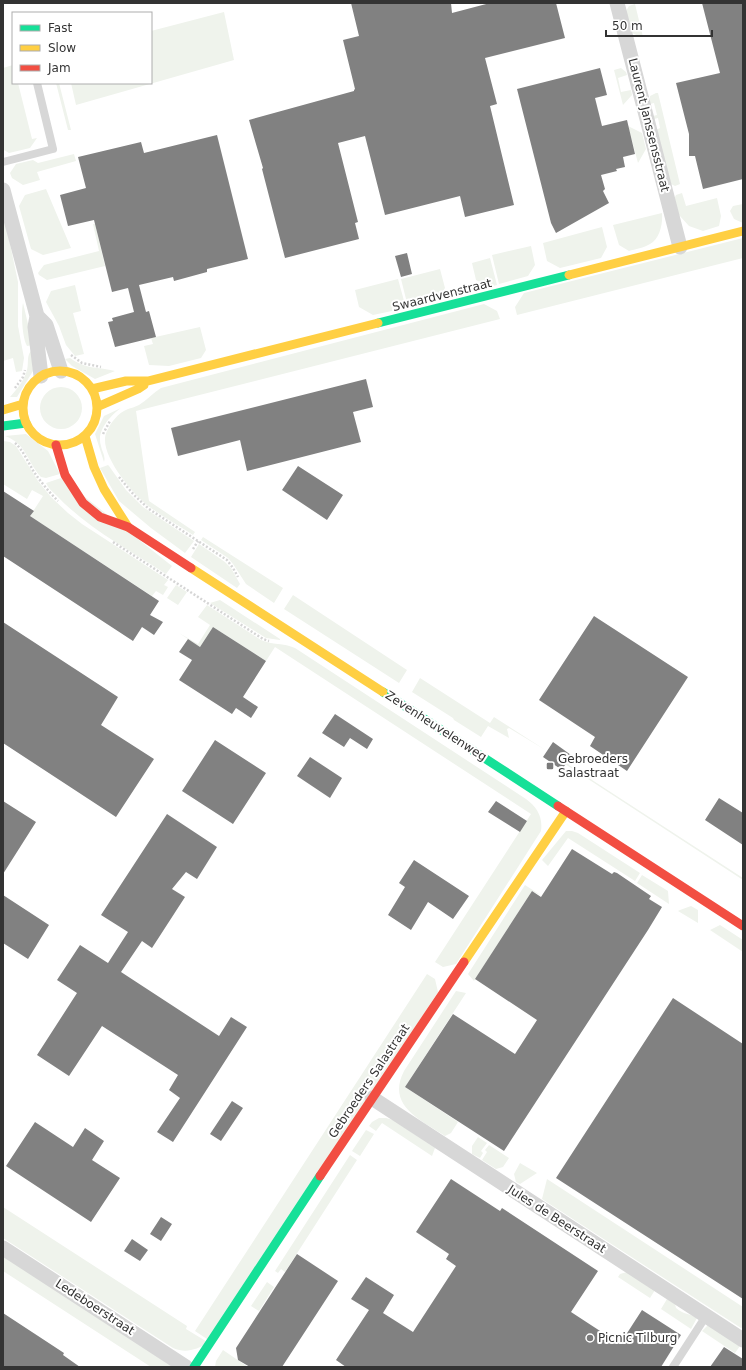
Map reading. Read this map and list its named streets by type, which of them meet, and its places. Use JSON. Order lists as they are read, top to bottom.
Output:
{
  "streets": {
    "street": [
      "Laurent Janssensstraat",
      "Swaardvenstraat",
      "Zevenheuvelenweg",
      "Gebroeders Salastraat",
      "Jules de Beerstraat",
      "Ledeboerstraat"
    ]
  },
  "crossings": [
    ["Laurent Janssensstraat", "Swaardvenstraat"],
    ["Swaardvenstraat", "Zevenheuvelenweg"],
    ["Zevenheuvelenweg", "Gebroeders Salastraat"],
    ["Gebroeders Salastraat", "Jules de Beerstraat"]
  ],
  "places": {
    "transit": ["Gebroeders Salastraat"],
    "other": ["Picnic Tilburg"]
  },
  "legend": ["Fast", "Slow", "Jam"],
  "scale_bar": "50 m"
}
